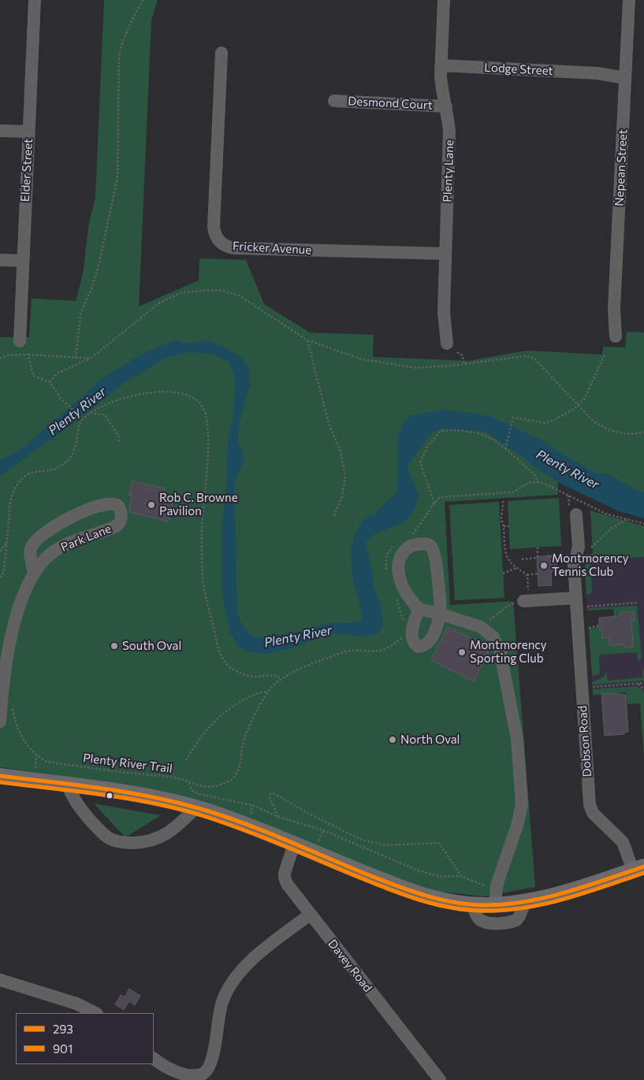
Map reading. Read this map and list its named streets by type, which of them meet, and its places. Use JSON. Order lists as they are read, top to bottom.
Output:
{
  "streets": {
    "street": [
      "Lodge Street",
      "Desmond Court",
      "Nepean Street",
      "Elder Street",
      "Plenty Lane",
      "Fricker Avenue",
      "Park Lane",
      "Dobson Road",
      "Davey Road"
    ],
    "path": ["Plenty River Trail"]
  },
  "crossings": [
    ["Lodge Street", "Nepean Street"],
    ["Lodge Street", "Plenty Lane"],
    ["Desmond Court", "Plenty Lane"],
    ["Plenty Lane", "Fricker Avenue"],
    ["Park Lane", "Plenty River Trail"]
  ],
  "water": ["Plenty River"],
  "places": [
    "Rob C. Browne Pavilion",
    "Montmorency Tennis Club",
    "South Oval",
    "Montmorency Sporting Club",
    "North Oval"
  ],
  "lines": ["transit line 293", "transit line 901"],
  "legend": ["293", "901"]
}
